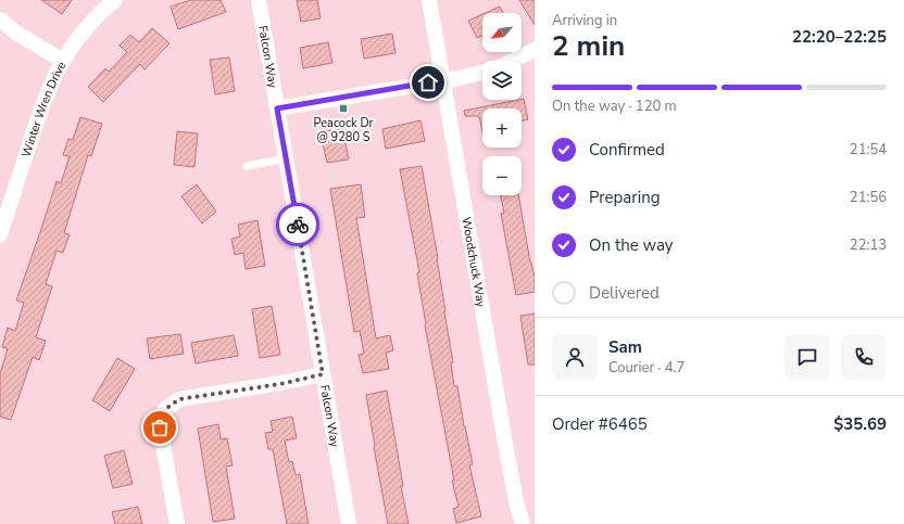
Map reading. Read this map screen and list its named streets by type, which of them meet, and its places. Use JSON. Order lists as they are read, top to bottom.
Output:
{
  "streets": {
    "street": ["Falcon Way", "Winter Wren Drive", "Woodchuck Way"]
  },
  "places": {
    "transit": ["Peacock Dr @ 9280 S"]
  },
  "north": "bottom left",
  "page": {
    "heading": ["2 min", "Arriving in", "22:20–22:25"],
    "panel": [
      "Sam",
      "Courier · 4.7",
      "Order #6465",
      "$35.69"
    ],
    "map_buttons": ["+", "−"],
    "bar": "On the way · 120 m",
    "list": [
      ["Confirmed", "21:54"],
      ["Preparing", "21:56"],
      ["On the way", "22:13"],
      "Delivered"
    ]
  }
}
